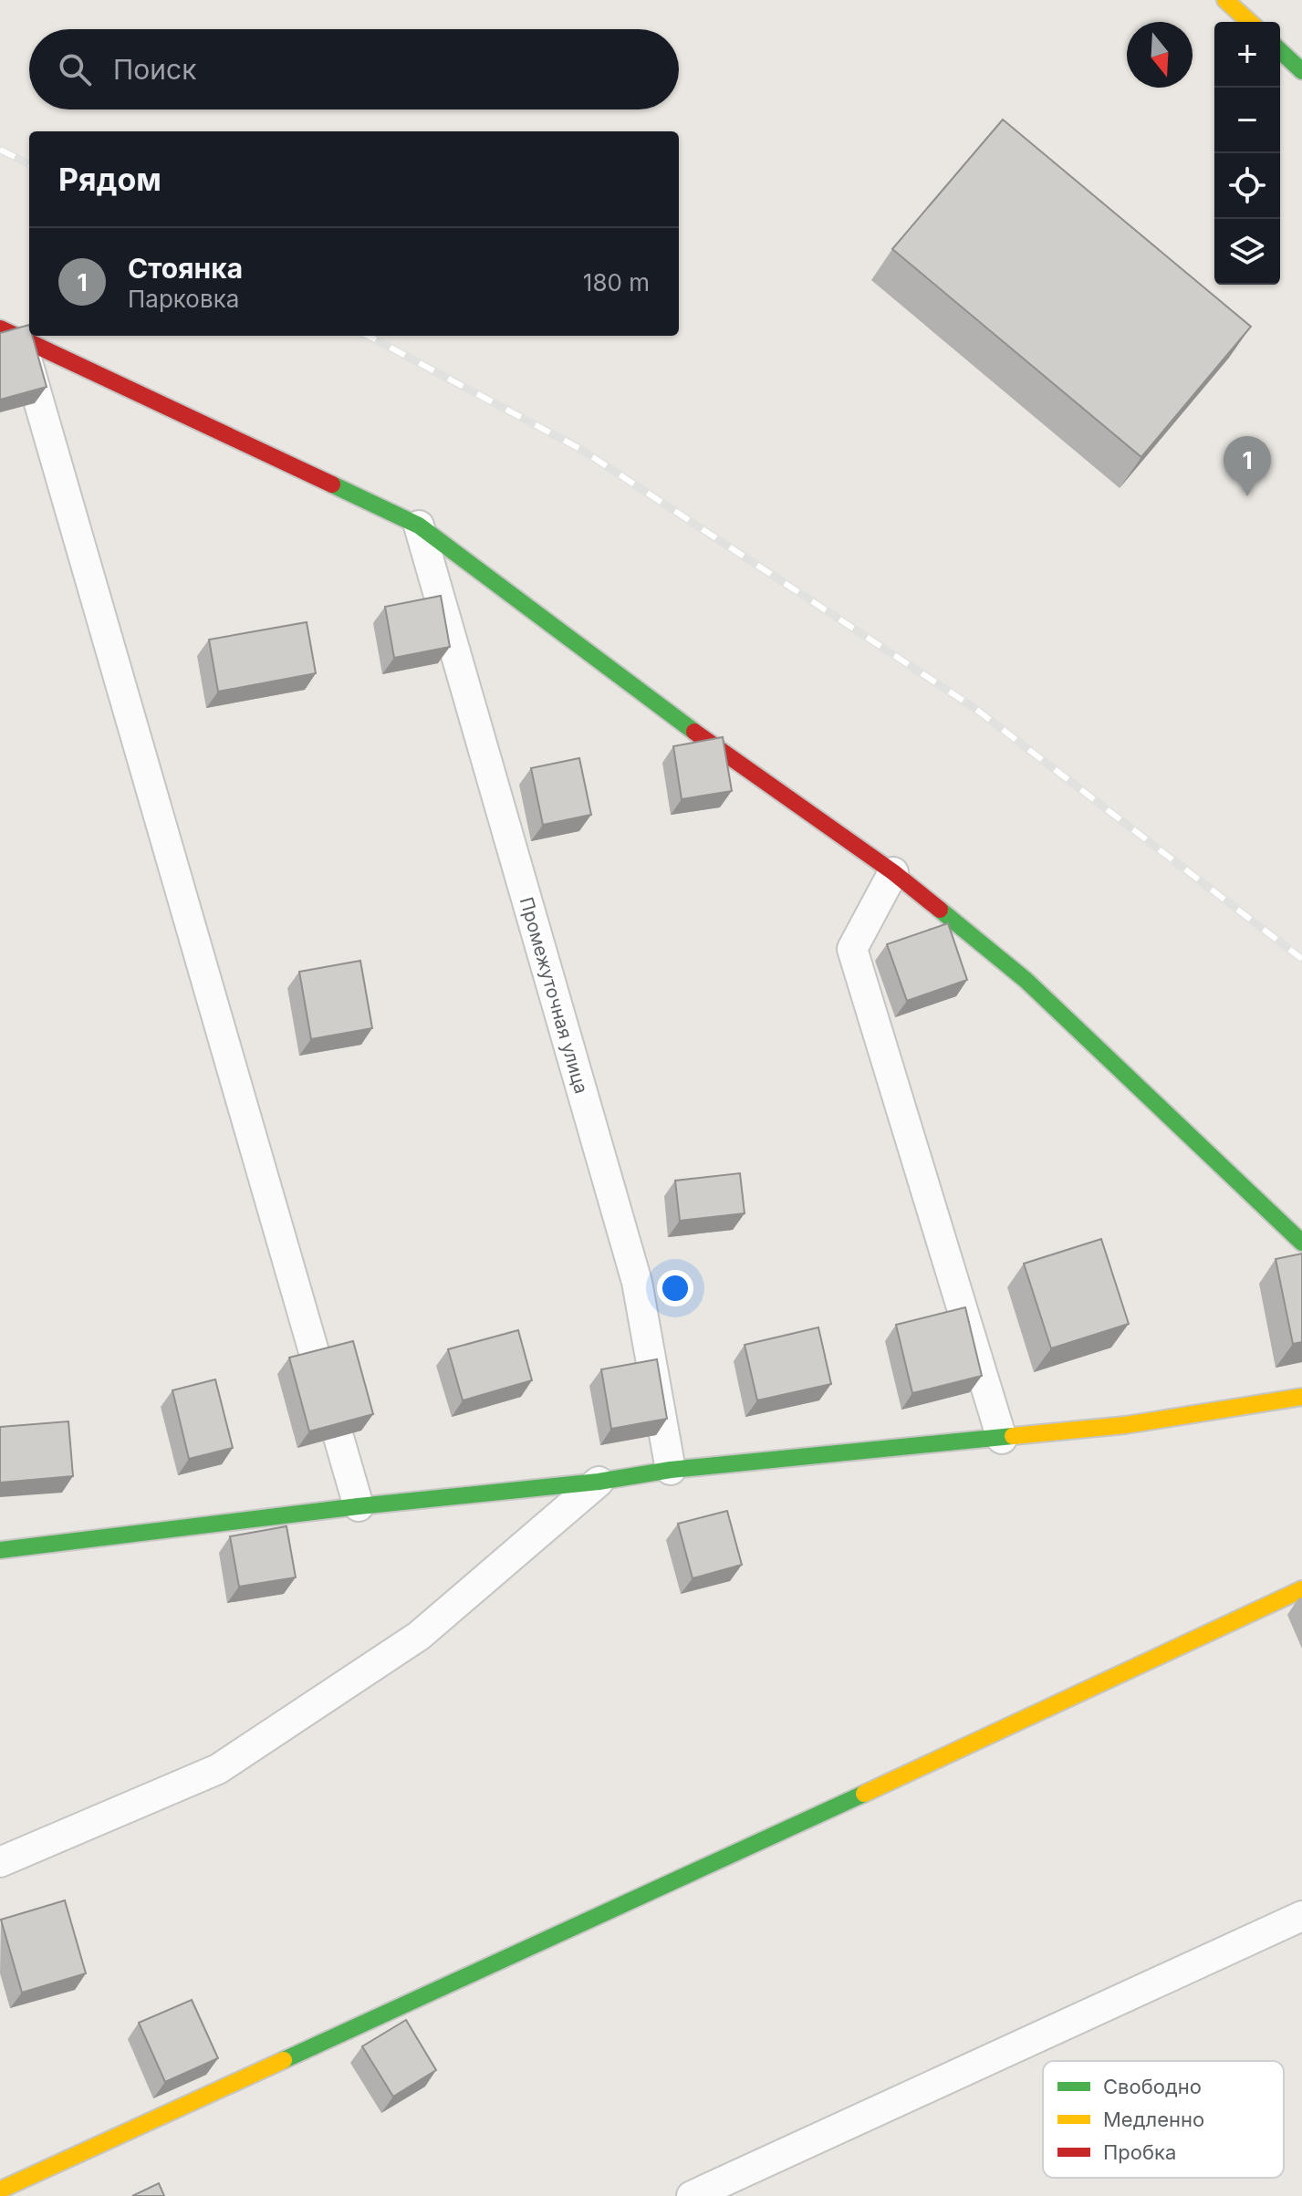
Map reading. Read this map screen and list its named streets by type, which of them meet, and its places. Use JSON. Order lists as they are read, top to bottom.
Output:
{
  "streets": {
    "street": ["Промежуточная улица"]
  },
  "legend": ["Свободно", "Медленно", "Пробка"],
  "north": "bottom",
  "page": {
    "map_buttons": ["+", "−"],
    "search": "Поиск",
    "heading": "Рядом",
    "list": [
      {
        "mark": "1",
        "name": "Стоянка",
        "note": "Парковка",
        "value": "180 m"
      }
    ],
    "pins": "1"
  }
}
